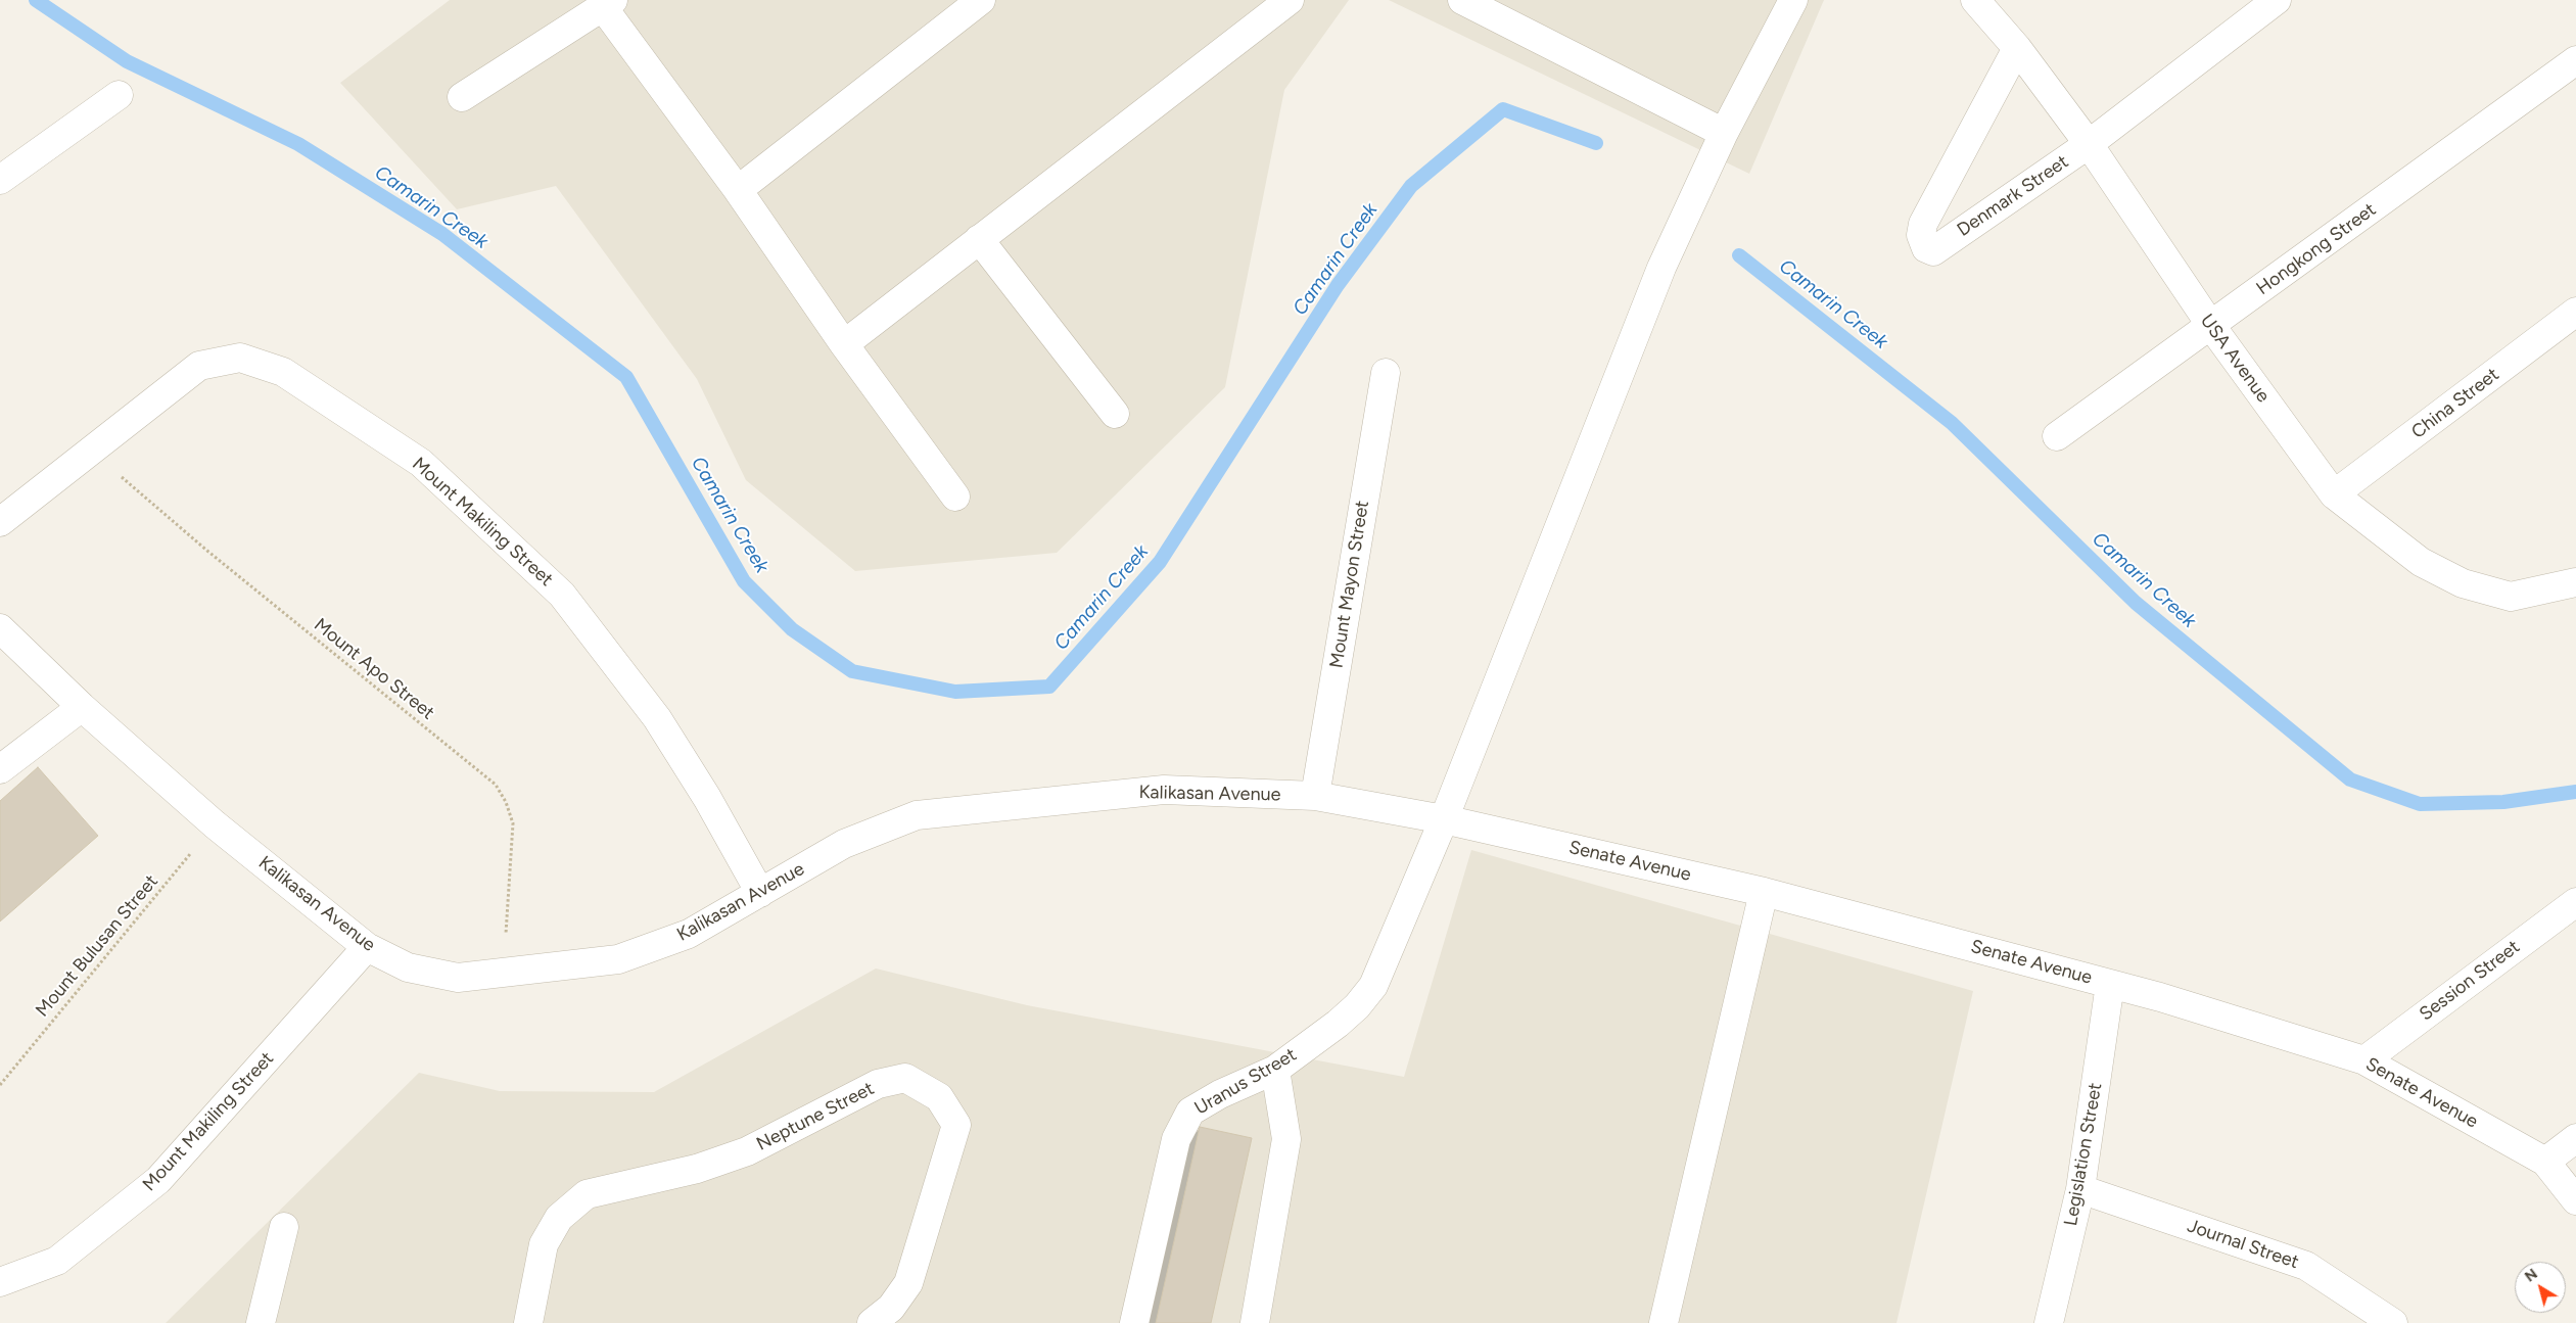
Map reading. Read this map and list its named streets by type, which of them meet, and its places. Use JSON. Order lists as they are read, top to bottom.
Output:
{
  "streets": {
    "street": [
      "Denmark Street",
      "Hongkong Street",
      "USA Avenue",
      "China Street",
      "Mount Makiling Street",
      "Mount Mayon Street",
      "Kalikasan Avenue",
      "Senate Avenue",
      "Session Street",
      "Uranus Street",
      "Neptune Street",
      "Legislation Street",
      "Journal Street"
    ],
    "path": ["Mount Apo Street", "Mount Bulusan Street"]
  },
  "crossings": [
    ["Denmark Street", "USA Avenue"],
    ["Hongkong Street", "USA Avenue"],
    ["USA Avenue", "China Street"],
    ["Mount Makiling Street", "Mount Apo Street"],
    ["Mount Makiling Street", "Kalikasan Avenue"],
    ["Mount Mayon Street", "Kalikasan Avenue"],
    ["Mount Apo Street", "Kalikasan Avenue"],
    ["Kalikasan Avenue", "Senate Avenue"],
    ["Kalikasan Avenue", "Mount Bulusan Street"],
    ["Kalikasan Avenue", "Uranus Street"],
    ["Senate Avenue", "Session Street"],
    ["Senate Avenue", "Uranus Street"],
    ["Senate Avenue", "Legislation Street"],
    ["Legislation Street", "Journal Street"]
  ],
  "water": ["Camarin Creek"],
  "north": "top left"
}
